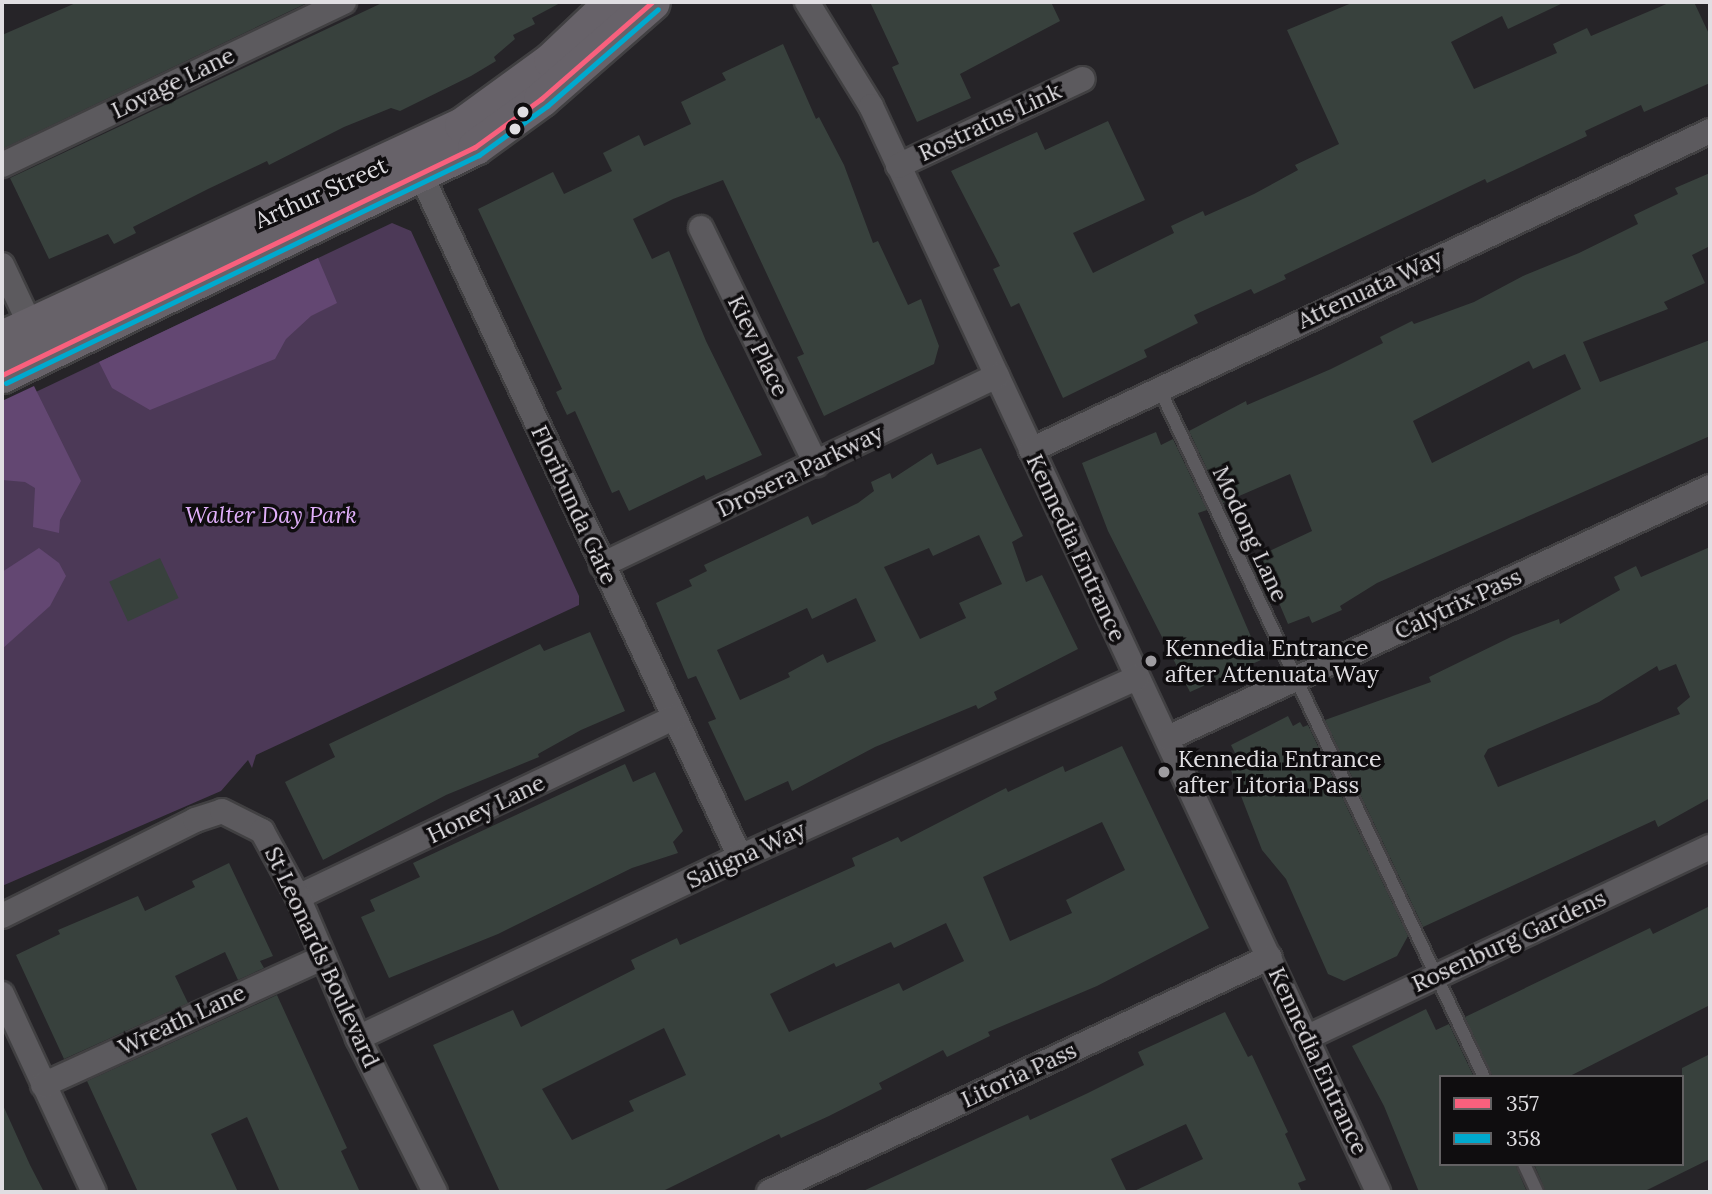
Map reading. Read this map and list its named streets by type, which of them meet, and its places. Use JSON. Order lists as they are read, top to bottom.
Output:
{
  "streets": {
    "street": [
      "Lovage Lane",
      "Rostratus Link",
      "Arthur Street",
      "Attenuata Way",
      "Kiev Place",
      "Drosera Parkway",
      "Floribunda Gate",
      "Kennedia Entrance",
      "Calytrix Pass",
      "Honey Lane",
      "Saligna Way",
      "Rosenburg Gardens",
      "St Leonards Boulevard",
      "Wreath Lane",
      "Litoria Pass"
    ],
    "lane": ["Modong Lane"]
  },
  "crossings": [
    ["Rostratus Link", "Kennedia Entrance"],
    ["Arthur Street", "Floribunda Gate"],
    ["Attenuata Way", "Modong Lane"],
    ["Attenuata Way", "Kennedia Entrance"],
    ["Kiev Place", "Drosera Parkway"],
    ["Drosera Parkway", "Floribunda Gate"],
    ["Drosera Parkway", "Kennedia Entrance"],
    ["Floribunda Gate", "Honey Lane"],
    ["Floribunda Gate", "Saligna Way"],
    ["Modong Lane", "Calytrix Pass"],
    ["Modong Lane", "Rosenburg Gardens"],
    ["Kennedia Entrance", "Calytrix Pass"],
    ["Kennedia Entrance", "Saligna Way"],
    ["Kennedia Entrance", "Rosenburg Gardens"],
    ["Kennedia Entrance", "Litoria Pass"],
    ["Honey Lane", "St Leonards Boulevard"],
    ["Saligna Way", "St Leonards Boulevard"],
    ["St Leonards Boulevard", "Wreath Lane"]
  ],
  "parks": ["Walter Day Park"],
  "places": ["Kennedia Entrance after Attenuata Way", "Kennedia Entrance after Litoria Pass"],
  "lines": ["transit line 357", "transit line 358"],
  "legend": ["357", "358"]
}
